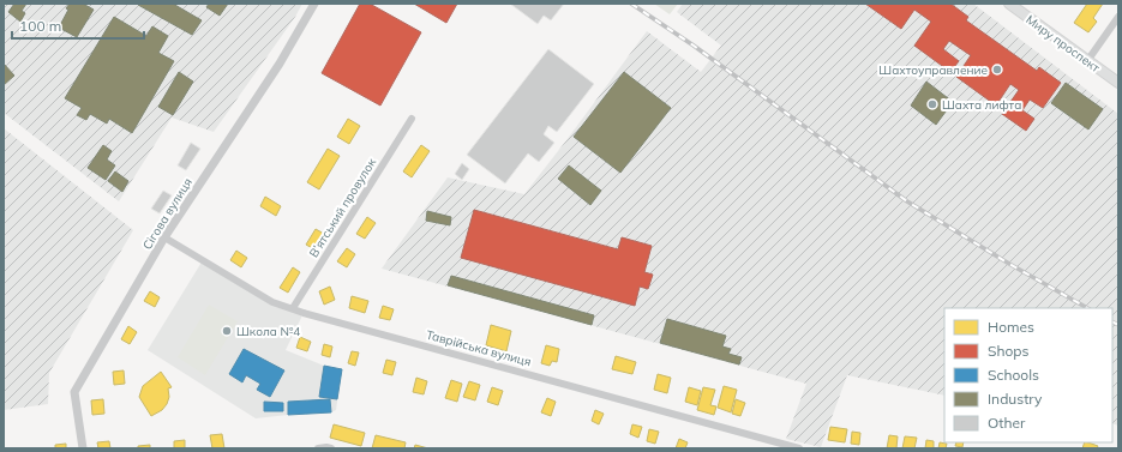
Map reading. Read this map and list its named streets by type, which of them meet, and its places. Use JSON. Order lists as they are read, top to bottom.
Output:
{
  "streets": {
    "main road": ["Миру проспект"],
    "street": ["В’ятський провулок", "Сігова вулиця", "Таврійська вулиця"]
  },
  "crossings": [
    ["В’ятський провулок", "Таврійська вулиця"],
    ["Сігова вулиця", "Таврійська вулиця"]
  ],
  "places": ["Шахтоуправление", "Шахта лифта", "Школа №4"],
  "legend": [
    "Homes",
    "Shops",
    "Schools",
    "Industry",
    "Other"
  ],
  "scale_bar": "100 m"
}
